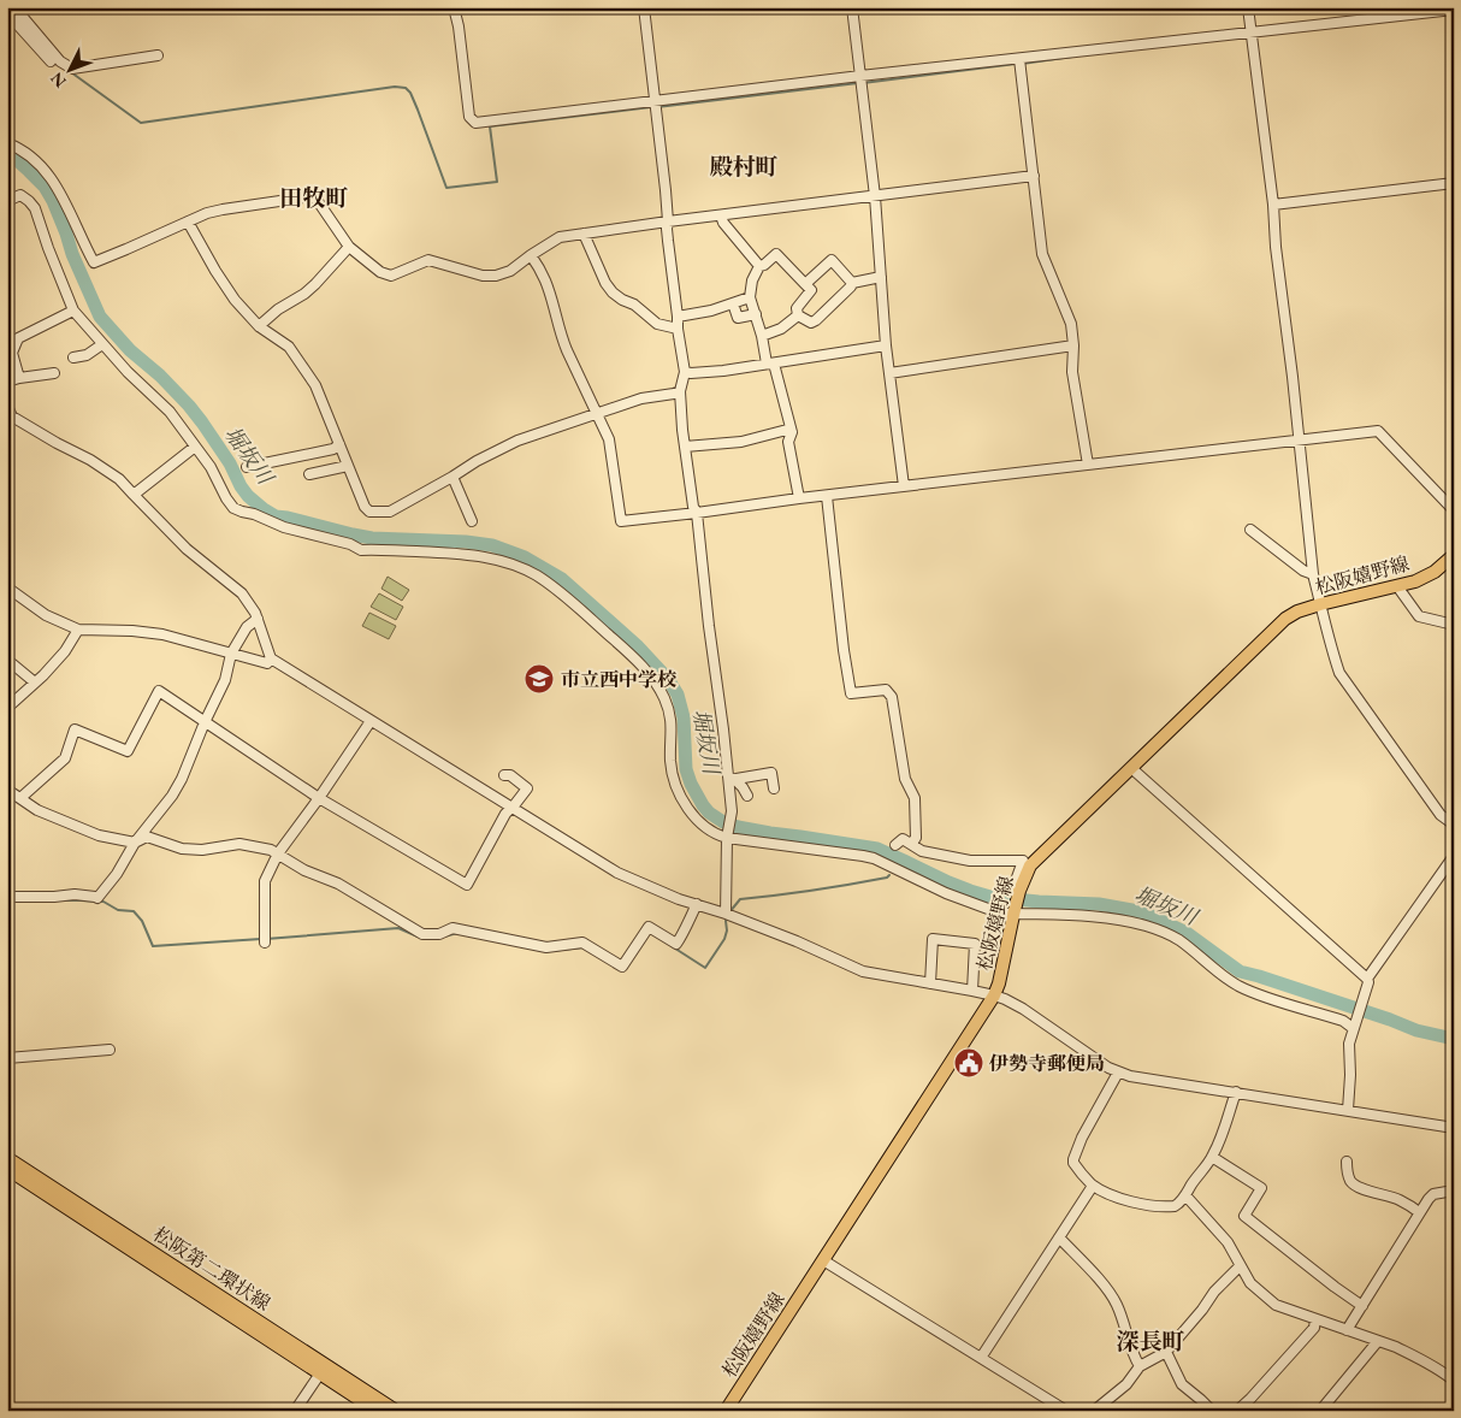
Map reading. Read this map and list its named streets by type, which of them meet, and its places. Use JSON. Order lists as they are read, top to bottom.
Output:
{
  "streets": {
    "main road": ["松阪嬉野線", "松阪第二環状線"]
  },
  "districts": ["殿村町", "田牧町", "深長町"],
  "water": ["堀坂川"],
  "places": {
    "school or university": ["市立西中学校"],
    "public building": ["伊勢寺郵便局"]
  },
  "north": "bottom left"
}
